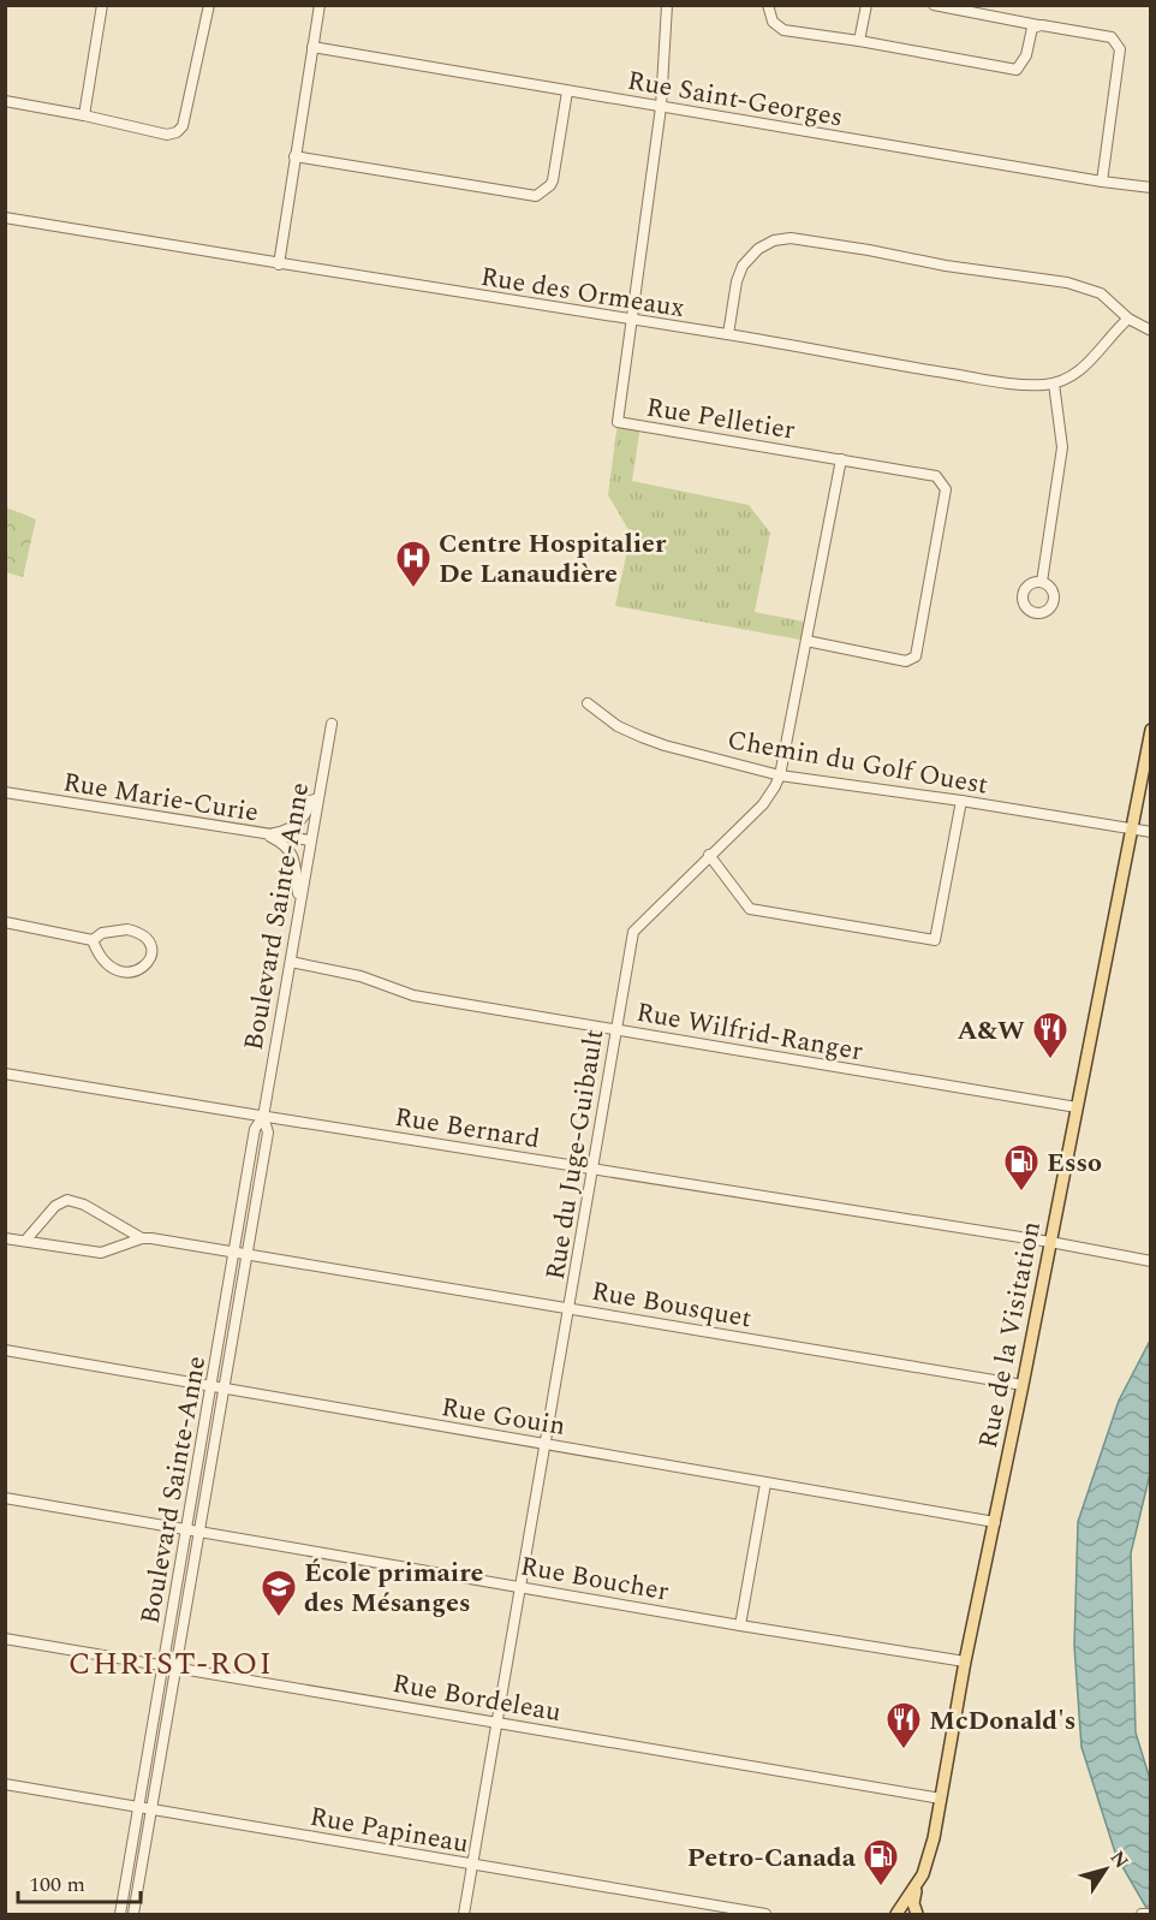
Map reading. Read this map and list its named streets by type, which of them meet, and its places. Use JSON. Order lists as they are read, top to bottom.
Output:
{
  "streets": {
    "main road": ["Rue de la Visitation"],
    "street": [
      "Rue Saint-Georges",
      "Rue des Ormeaux",
      "Rue Pelletier",
      "Chemin du Golf Ouest",
      "Rue Marie-Curie",
      "Boulevard Sainte-Anne",
      "Rue Wilfrid-Ranger",
      "Rue Bernard",
      "Rue du Juge-Guibault",
      "Rue Bousquet",
      "Rue Gouin",
      "Rue Boucher",
      "Rue Bordeleau",
      "Rue Papineau"
    ]
  },
  "crossings": [
    ["Rue Saint-Georges", "Rue Pelletier"],
    ["Rue des Ormeaux", "Rue Pelletier"],
    ["Rue Pelletier", "Rue du Juge-Guibault"],
    ["Chemin du Golf Ouest", "Rue du Juge-Guibault"],
    ["Chemin du Golf Ouest", "Rue de la Visitation"],
    ["Rue Marie-Curie", "Boulevard Sainte-Anne"],
    ["Boulevard Sainte-Anne", "Rue Wilfrid-Ranger"],
    ["Boulevard Sainte-Anne", "Rue Bernard"],
    ["Boulevard Sainte-Anne", "Rue Bousquet"],
    ["Boulevard Sainte-Anne", "Rue Gouin"],
    ["Boulevard Sainte-Anne", "Rue Boucher"],
    ["Boulevard Sainte-Anne", "Rue Bordeleau"],
    ["Boulevard Sainte-Anne", "Rue Papineau"],
    ["Rue Wilfrid-Ranger", "Rue du Juge-Guibault"],
    ["Rue Wilfrid-Ranger", "Rue de la Visitation"],
    ["Rue Bernard", "Rue du Juge-Guibault"],
    ["Rue Bernard", "Rue de la Visitation"],
    ["Rue du Juge-Guibault", "Rue Bousquet"],
    ["Rue du Juge-Guibault", "Rue Gouin"],
    ["Rue du Juge-Guibault", "Rue Boucher"],
    ["Rue du Juge-Guibault", "Rue Bordeleau"],
    ["Rue du Juge-Guibault", "Rue Papineau"],
    ["Rue Bousquet", "Rue de la Visitation"],
    ["Rue de la Visitation", "Rue Gouin"],
    ["Rue de la Visitation", "Rue Boucher"],
    ["Rue de la Visitation", "Rue Bordeleau"]
  ],
  "districts": ["CHRIST-ROI"],
  "places": {
    "hospital": ["Centre Hospitalier De Lanaudière"],
    "restaurant": ["A&W", "McDonald's"],
    "fuel station": ["Esso", "Petro-Canada"],
    "school or university": ["École primaire des Mésanges"]
  },
  "scale_bar": "100 m",
  "north": "top right"
}
